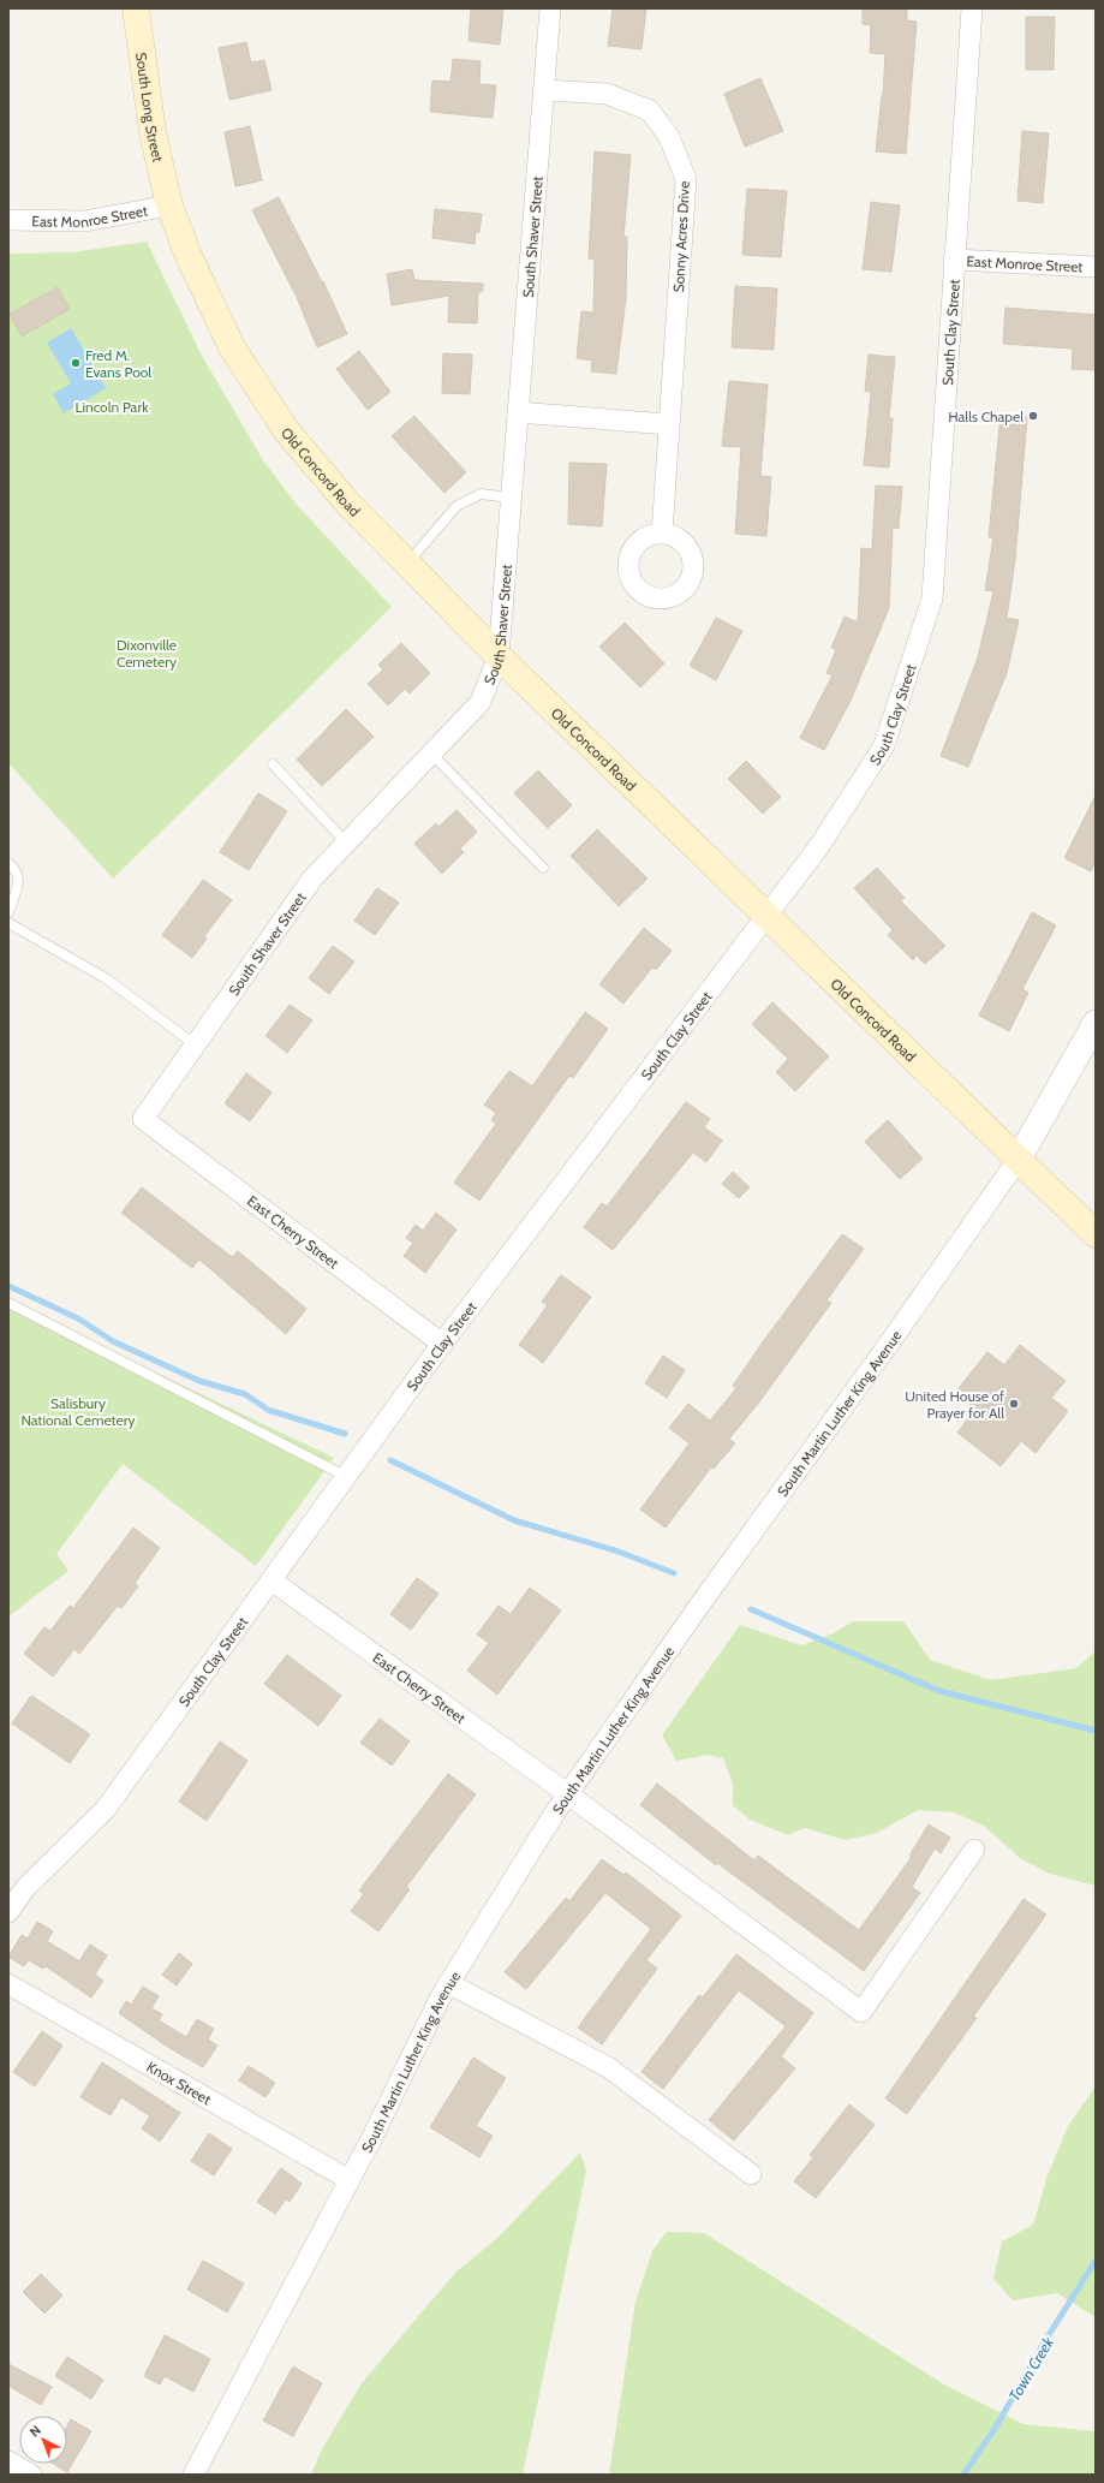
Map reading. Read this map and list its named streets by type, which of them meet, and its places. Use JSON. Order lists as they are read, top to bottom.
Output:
{
  "streets": {
    "main road": ["South Long Street", "Old Concord Road"],
    "street": [
      "East Monroe Street",
      "South Shaver Street",
      "Sonny Acres Drive",
      "South Clay Street",
      "East Cherry Street",
      "South Martin Luther King Avenue",
      "Knox Street"
    ]
  },
  "crossings": [
    ["South Long Street", "East Monroe Street"],
    ["South Long Street", "Old Concord Road"],
    ["East Monroe Street", "South Clay Street"],
    ["East Monroe Street", "Old Concord Road"],
    ["South Shaver Street", "Sonny Acres Drive"],
    ["South Shaver Street", "Old Concord Road"],
    ["South Shaver Street", "East Cherry Street"],
    ["South Clay Street", "Old Concord Road"],
    ["South Clay Street", "East Cherry Street"],
    ["Old Concord Road", "South Martin Luther King Avenue"],
    ["East Cherry Street", "South Martin Luther King Avenue"],
    ["South Martin Luther King Avenue", "Knox Street"]
  ],
  "water": ["Town Creek"],
  "parks": ["Lincoln Park", "Dixonville Cemetery", "Salisbury National Cemetery"],
  "places": ["Fred M. Evans Pool", "Halls Chapel", "United House of Prayer for All"],
  "north": "top left"
}
